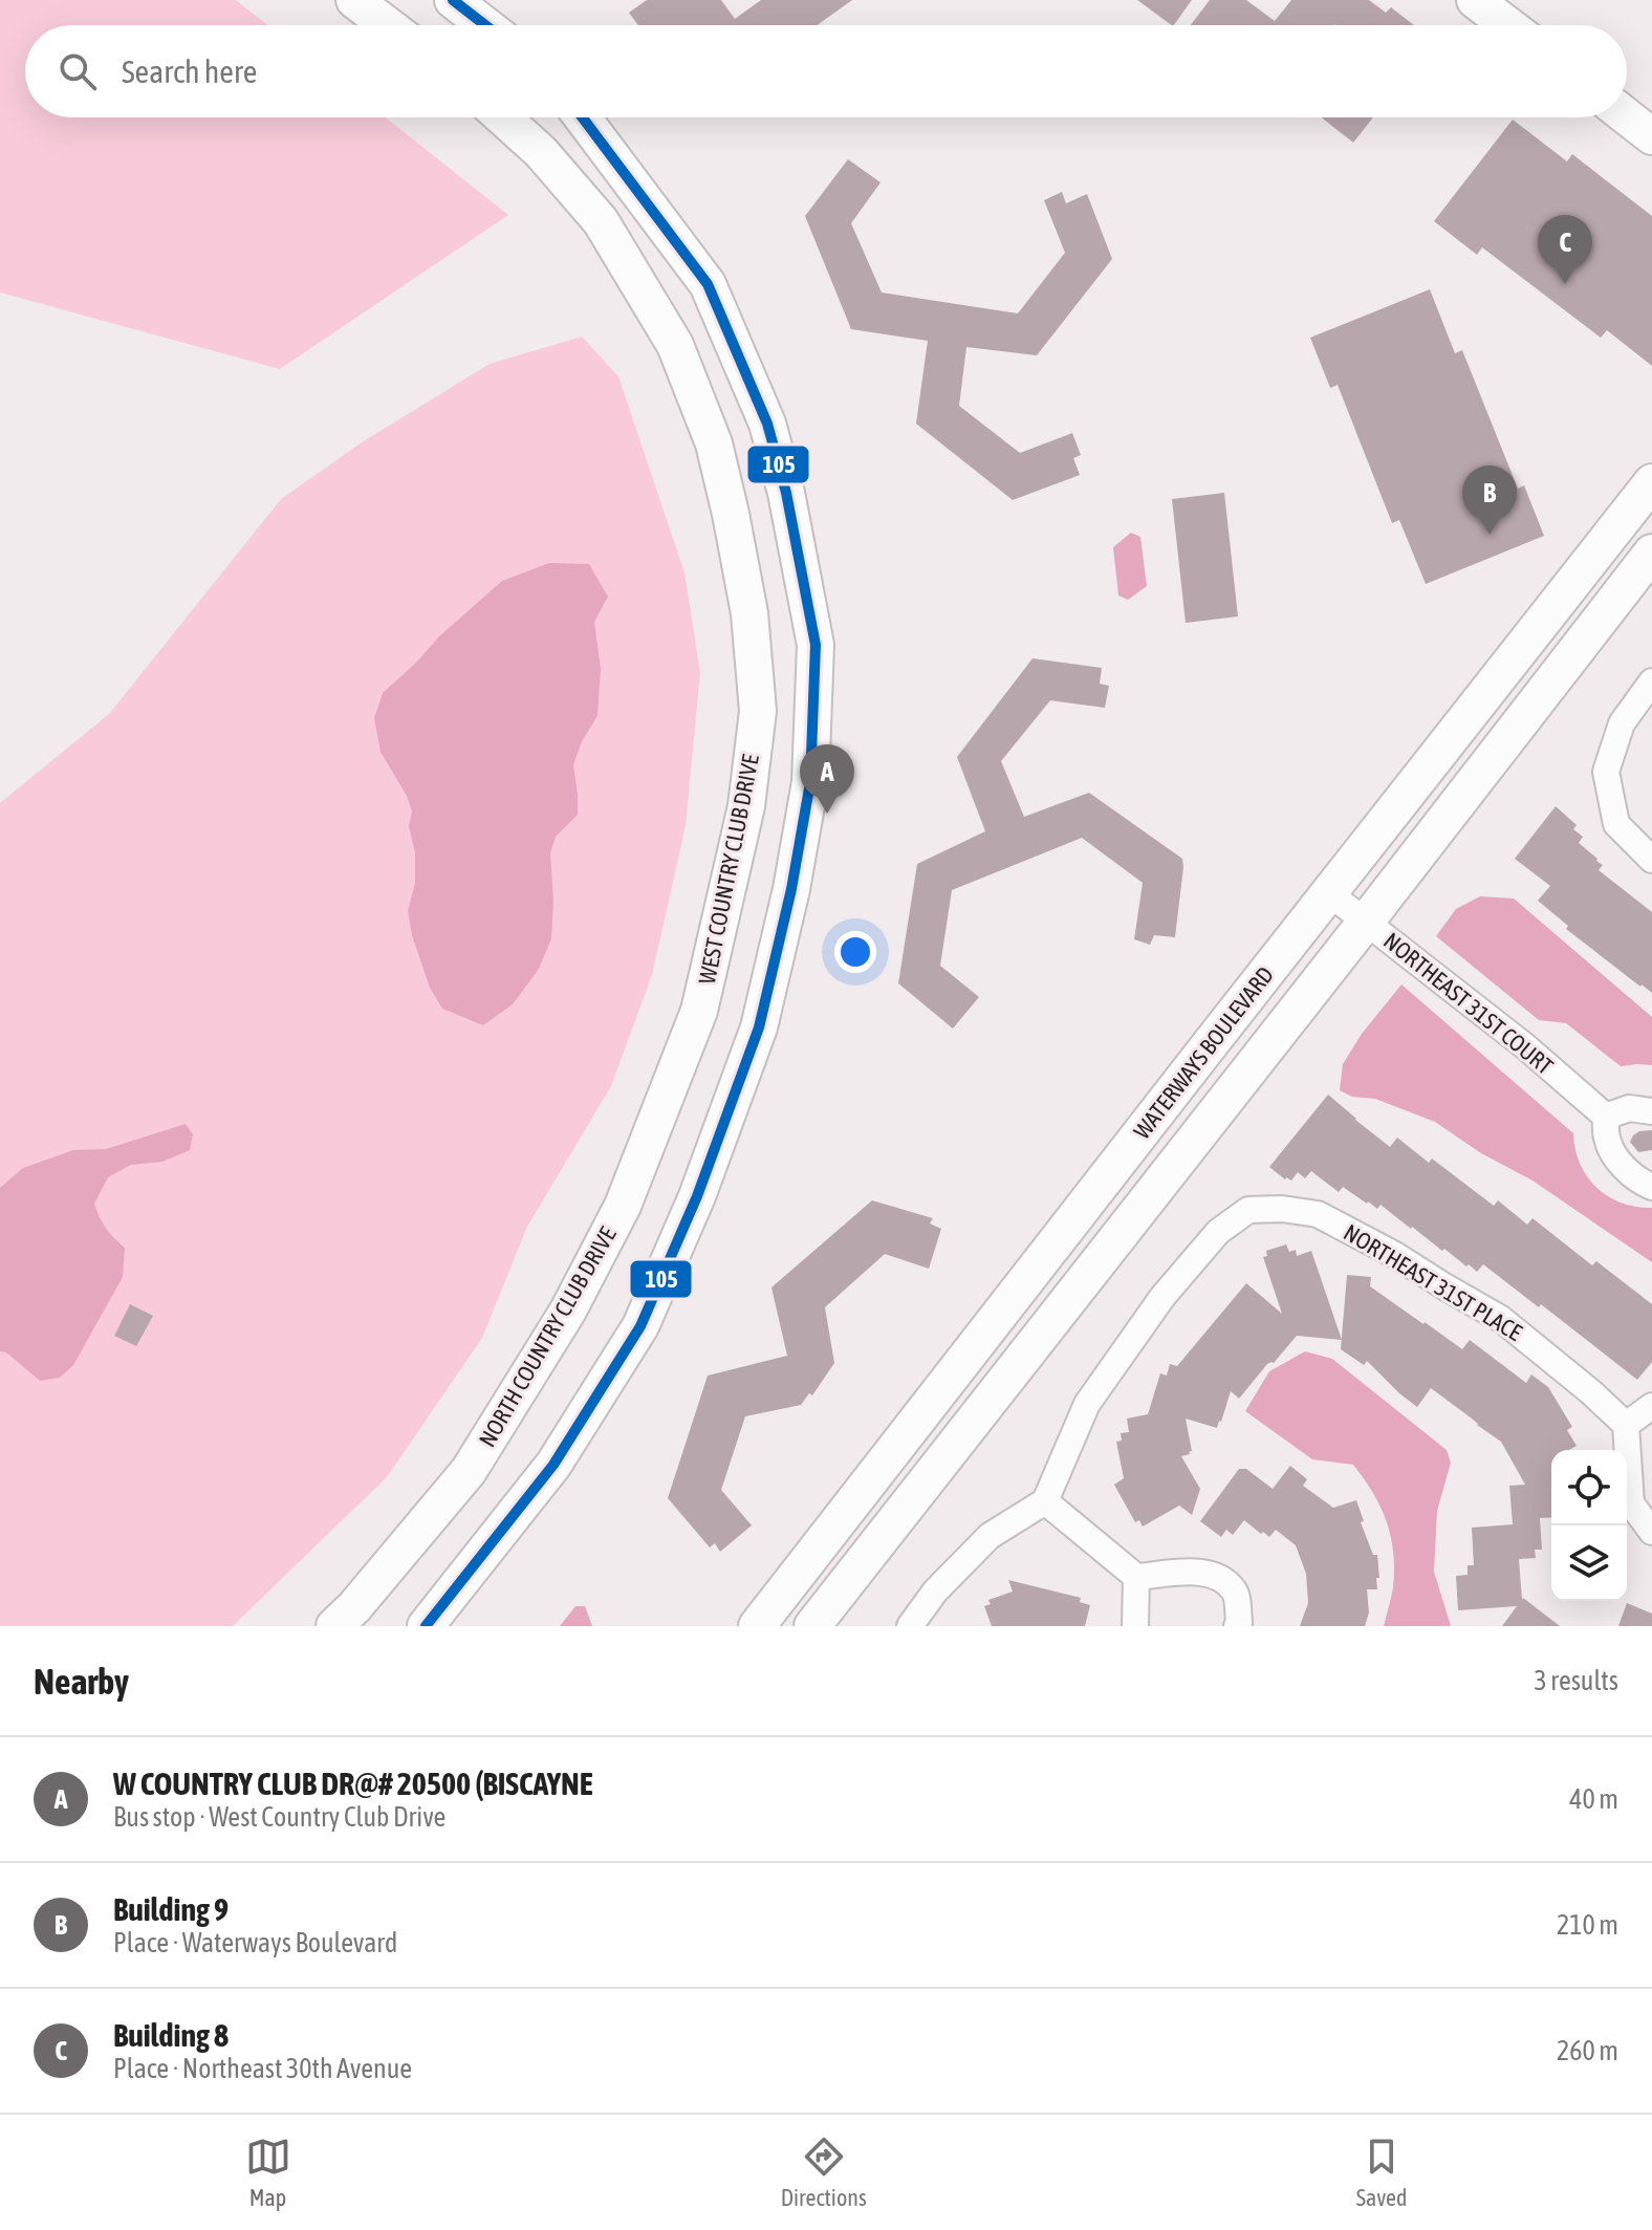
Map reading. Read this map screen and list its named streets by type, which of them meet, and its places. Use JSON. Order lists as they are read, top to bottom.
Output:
{
  "streets": {
    "street": [
      "WEST COUNTRY CLUB DRIVE",
      "NORTHEAST 31ST COURT",
      "WATERWAYS BOULEVARD",
      "NORTHEAST 31ST PLACE",
      "NORTH COUNTRY CLUB DRIVE"
    ]
  },
  "crossings": [
    ["WEST COUNTRY CLUB DRIVE", "NORTH COUNTRY CLUB DRIVE"],
    ["NORTHEAST 31ST COURT", "WATERWAYS BOULEVARD"]
  ],
  "lines": ["transit line 105"],
  "page": {
    "search": "Search here",
    "pins": ["C", "B", "A"],
    "heading": ["Nearby", "3 results"],
    "list": [
      {
        "mark": "A",
        "name": "W COUNTRY CLUB DR@# 20500 (BISCAYNE",
        "note": "Bus stop · West Country Club Drive",
        "value": "40 m"
      },
      {
        "mark": "B",
        "name": "Building 9",
        "note": "Place · Waterways Boulevard",
        "value": "210 m"
      },
      {
        "mark": "C",
        "name": "Building 8",
        "note": "Place · Northeast 30th Avenue",
        "value": "260 m"
      }
    ],
    "nav": ["Map", "Directions", "Saved"]
  }
}
